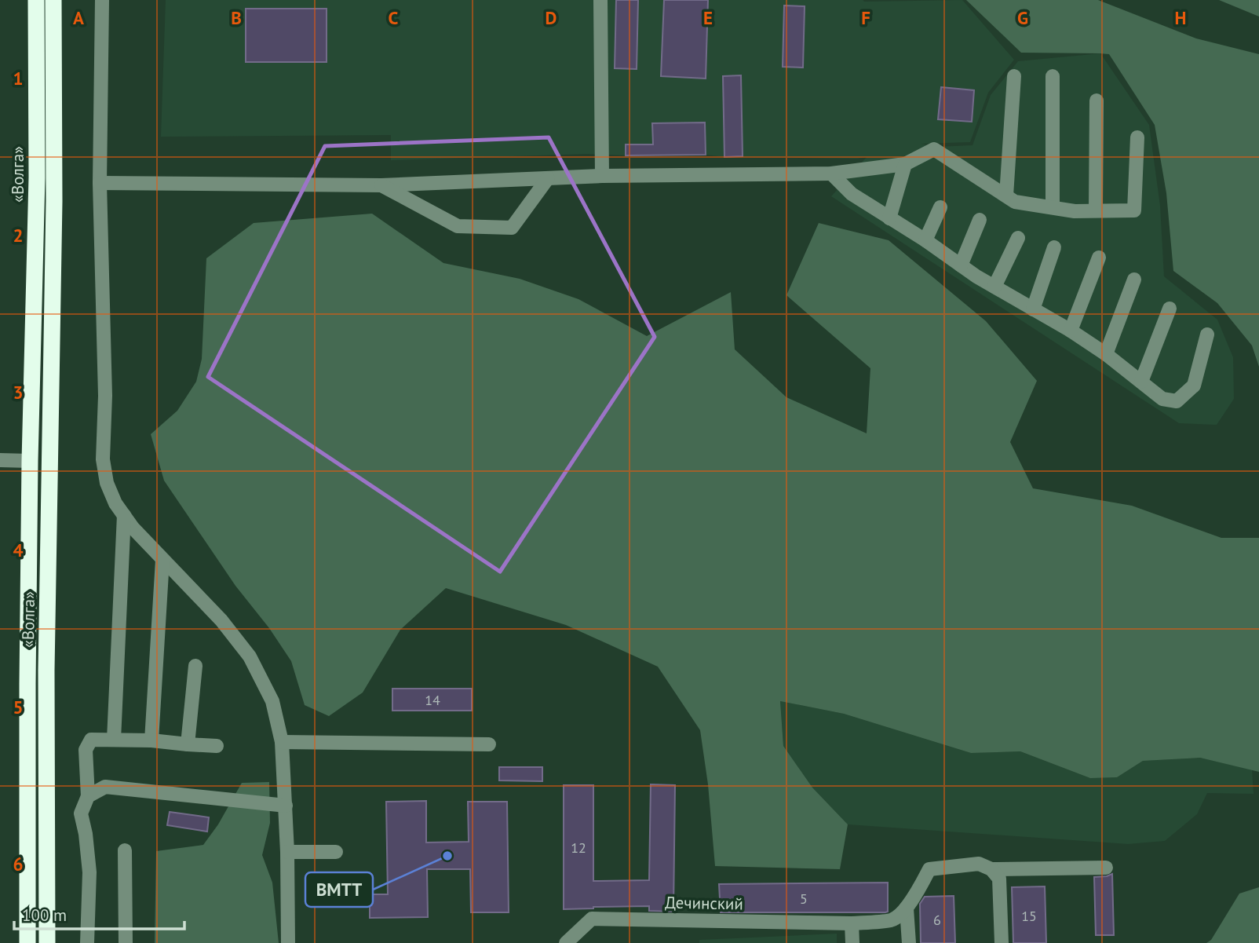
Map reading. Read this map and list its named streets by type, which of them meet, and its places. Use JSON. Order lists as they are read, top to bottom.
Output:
{
  "streets": {
    "highway": ["«Волга»"],
    "street": ["Дечинский"]
  },
  "places": ["ВМТТ"],
  "house_numbers": [
    "14",
    "12",
    "5",
    "15",
    "6"
  ],
  "scale_bar": "100 m",
  "grid": {
    "columns": [
      "A",
      "B",
      "C",
      "D",
      "E",
      "F",
      "G",
      "H"
    ],
    "rows": [
      "1",
      "2",
      "3",
      "4",
      "5",
      "6"
    ]
  }
}
